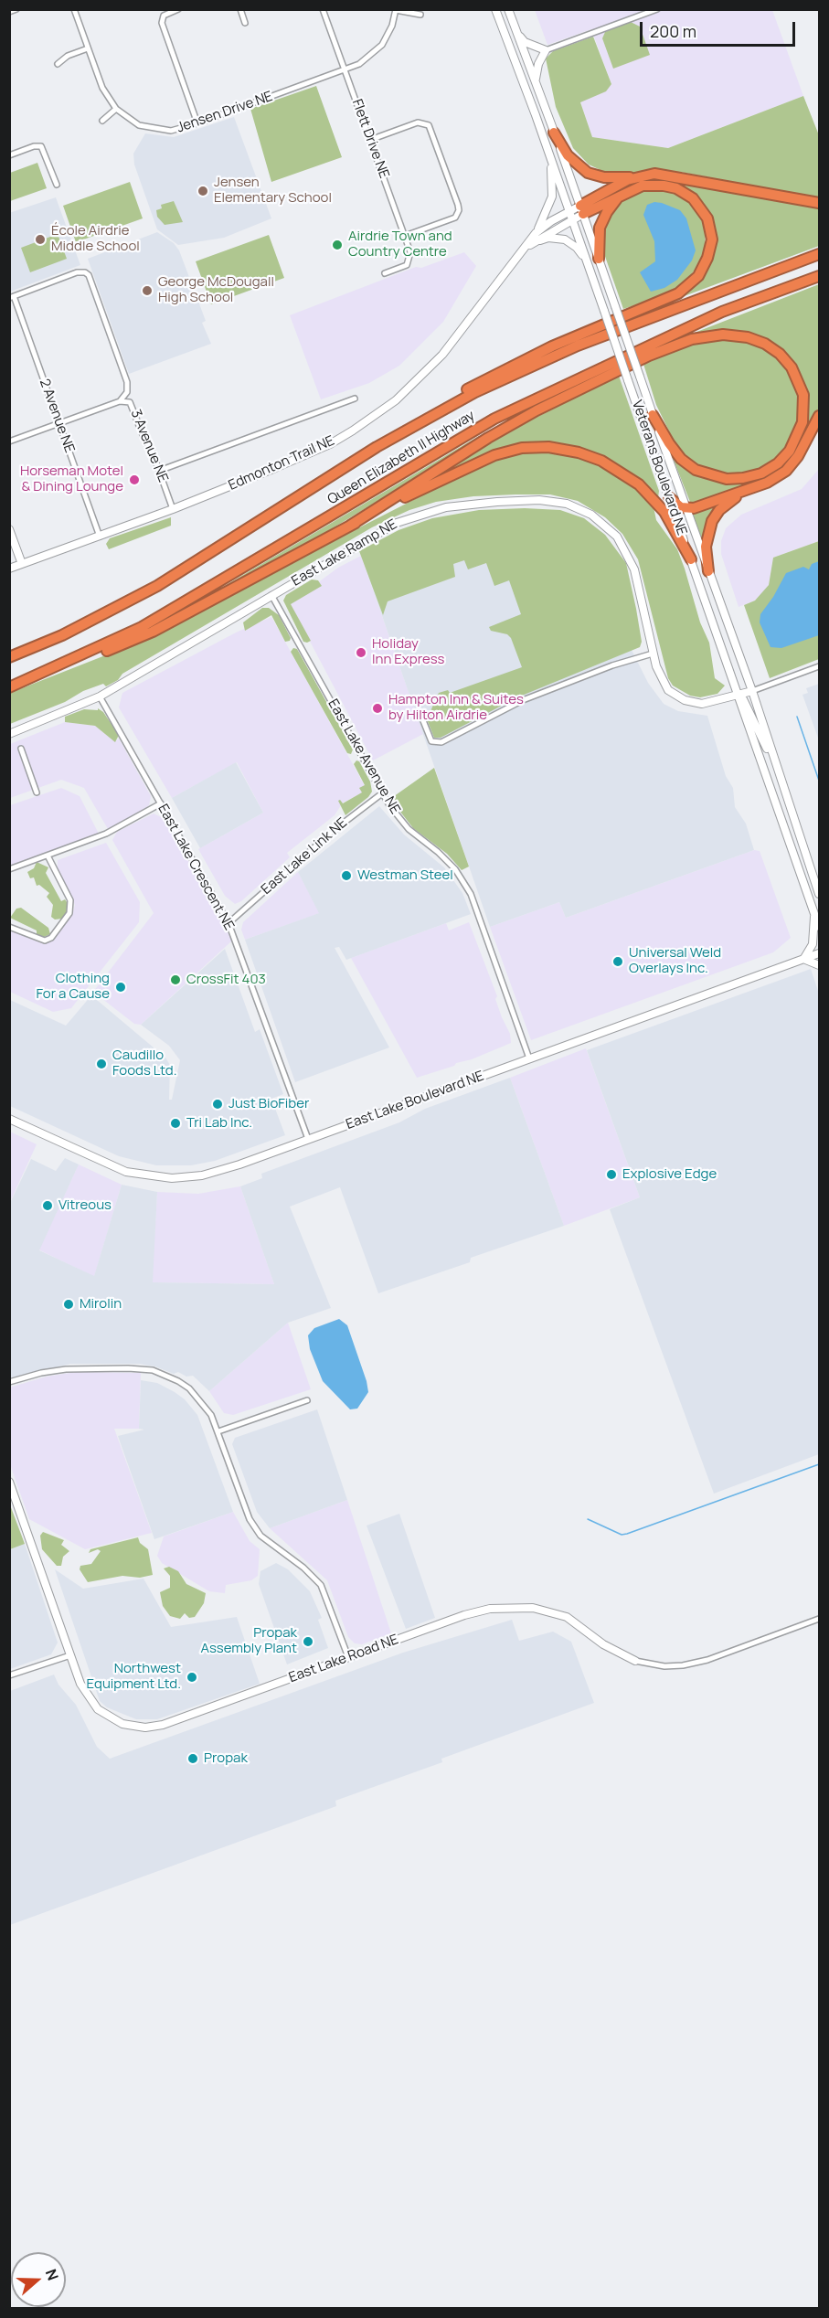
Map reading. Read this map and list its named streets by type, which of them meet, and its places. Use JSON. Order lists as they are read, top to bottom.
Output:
{
  "streets": {
    "highway": ["Queen Elizabeth II Highway"],
    "main road": [
      "Edmonton Trail NE",
      "Veterans Boulevard NE",
      "East Lake Ramp NE",
      "East Lake Boulevard NE",
      "East Lake Road NE"
    ],
    "street": [
      "Jensen Drive NE",
      "Flett Drive NE",
      "2 Avenue NE",
      "3 Avenue NE",
      "East Lake Avenue NE",
      "East Lake Link NE",
      "East Lake Crescent NE"
    ]
  },
  "crossings": [
    ["Jensen Drive NE", "Flett Drive NE"],
    ["2 Avenue NE", "3 Avenue NE"],
    ["2 Avenue NE", "Edmonton Trail NE"],
    ["3 Avenue NE", "Edmonton Trail NE"],
    ["Edmonton Trail NE", "Veterans Boulevard NE"],
    ["Veterans Boulevard NE", "East Lake Ramp NE"],
    ["East Lake Ramp NE", "East Lake Avenue NE"],
    ["East Lake Ramp NE", "East Lake Crescent NE"],
    ["East Lake Avenue NE", "East Lake Link NE"],
    ["East Lake Avenue NE", "East Lake Boulevard NE"],
    ["East Lake Link NE", "East Lake Crescent NE"],
    ["East Lake Crescent NE", "East Lake Boulevard NE"]
  ],
  "places": [
    "Jensen Elementary School",
    "École Airdrie Middle School",
    "Airdrie Town and Country Centre",
    "George McDougall High School",
    "Horseman Motel & Dining Lounge",
    "Holiday Inn Express",
    "Hampton Inn & Suites by Hilton Airdrie",
    "Westman Steel",
    "Universal Weld Overlays Inc.",
    "CrossFit 403",
    "Clothing For a Cause",
    "Caudillo Foods Ltd.",
    "Just BioFiber",
    "Tri Lab Inc.",
    "Explosive Edge",
    "Vitreous",
    "Mirolin",
    "Propak Assembly Plant",
    "Northwest Equipment Ltd.",
    "Propak"
  ],
  "scale_bar": "200 m",
  "north": "right"
}
